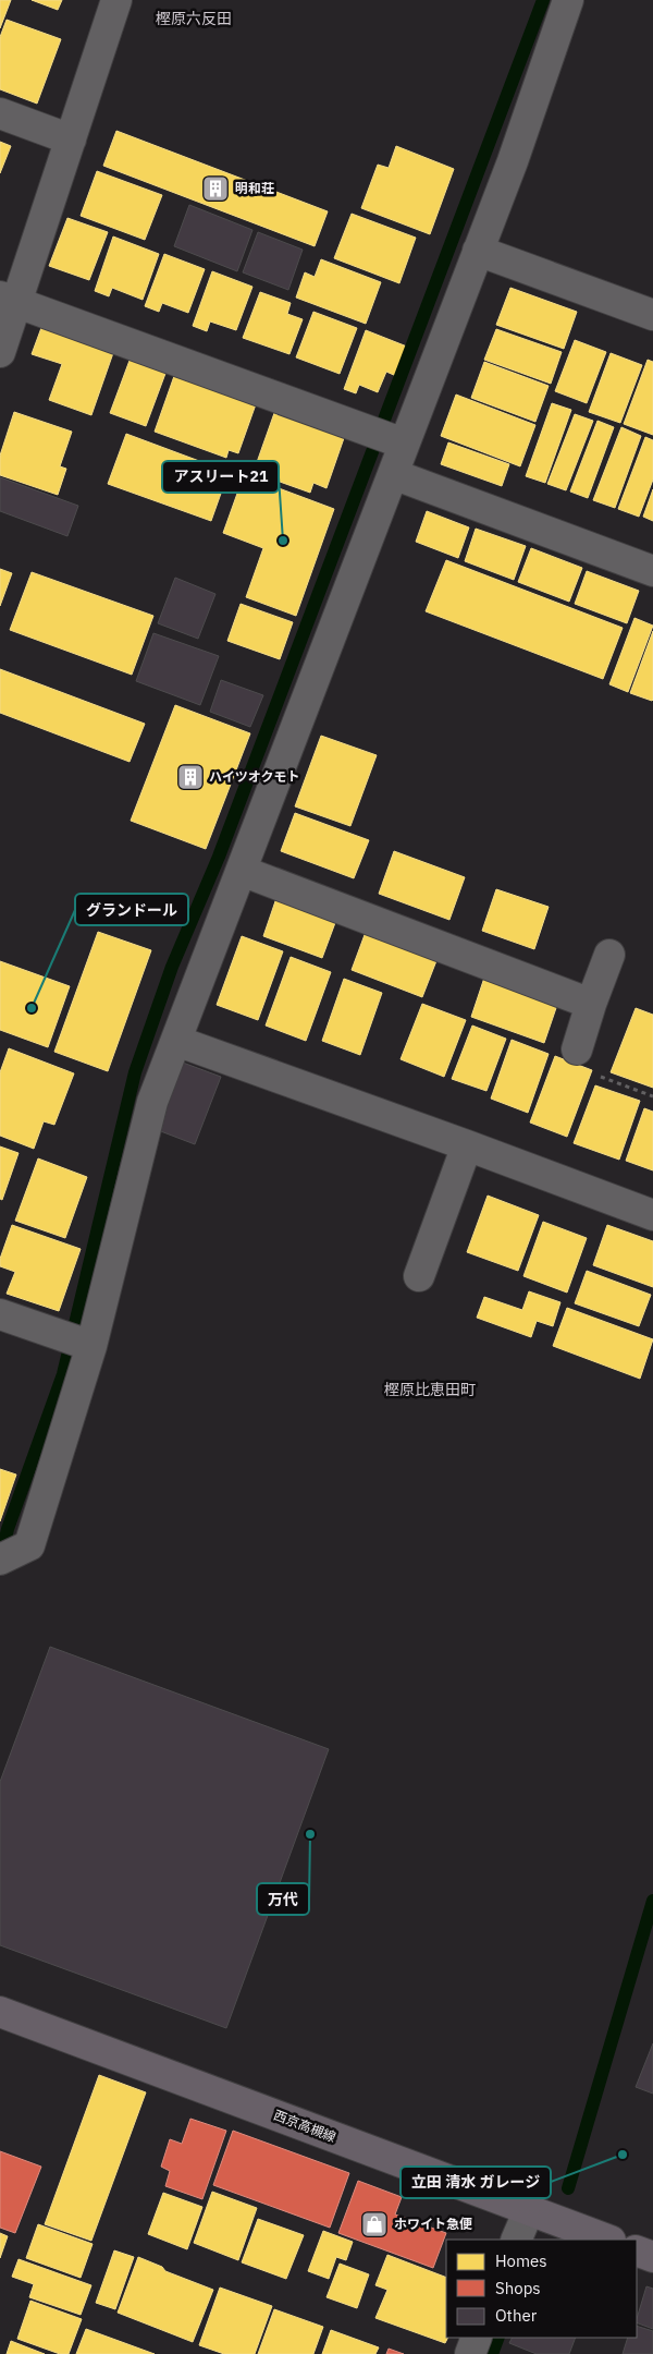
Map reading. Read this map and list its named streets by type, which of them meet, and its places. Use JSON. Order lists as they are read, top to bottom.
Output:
{
  "streets": {
    "main road": ["西京高槻線"]
  },
  "districts": ["樫原六反田", "樫原比恵田町"],
  "places": {
    "building": ["明和荘", "ハイツオクモト"],
    "other": [
      "アスリート21",
      "グランドール",
      "万代",
      "立田 清水 ガレージ"
    ],
    "shop": ["ホワイト急便"]
  },
  "legend": ["Homes", "Shops", "Other"]
}
